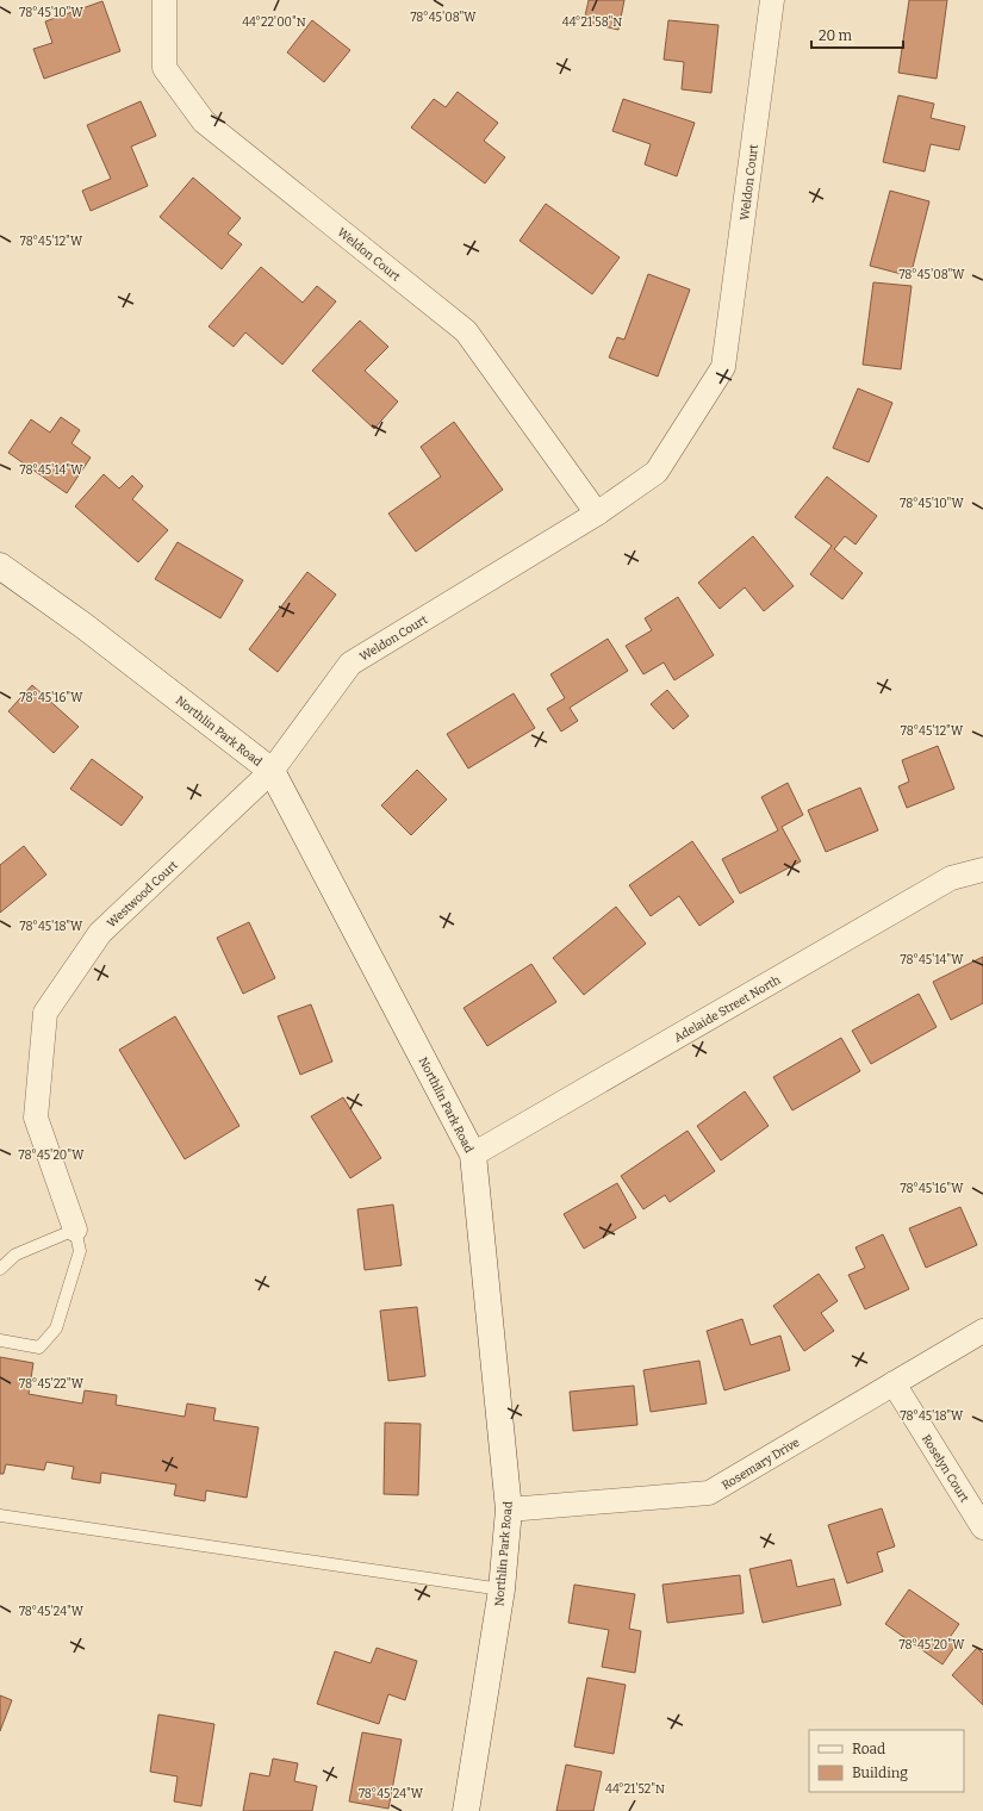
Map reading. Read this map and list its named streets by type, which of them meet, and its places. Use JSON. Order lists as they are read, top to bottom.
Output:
{
  "streets": {
    "street": [
      "Weldon Court",
      "Northlin Park Road",
      "Westwood Court",
      "Adelaide Street North",
      "Rosemary Drive",
      "Roselyn Court"
    ]
  },
  "crossings": [
    ["Weldon Court", "Northlin Park Road"],
    ["Weldon Court", "Westwood Court"],
    ["Northlin Park Road", "Westwood Court"],
    ["Northlin Park Road", "Adelaide Street North"],
    ["Northlin Park Road", "Rosemary Drive"],
    ["Rosemary Drive", "Roselyn Court"]
  ],
  "legend": ["Road", "Building"],
  "scale_bar": "20 m",
  "coordinates": [
    "78°45'10\"W",
    "78°45'08\"W",
    "44°22'00\"N",
    "44°21'58\"N",
    "78°45'12\"W",
    "78°45'14\"W",
    "78°45'16\"W",
    "78°45'18\"W",
    "78°45'20\"W",
    "78°45'22\"W",
    "78°45'24\"W",
    "44°21'52\"N"
  ]
}
